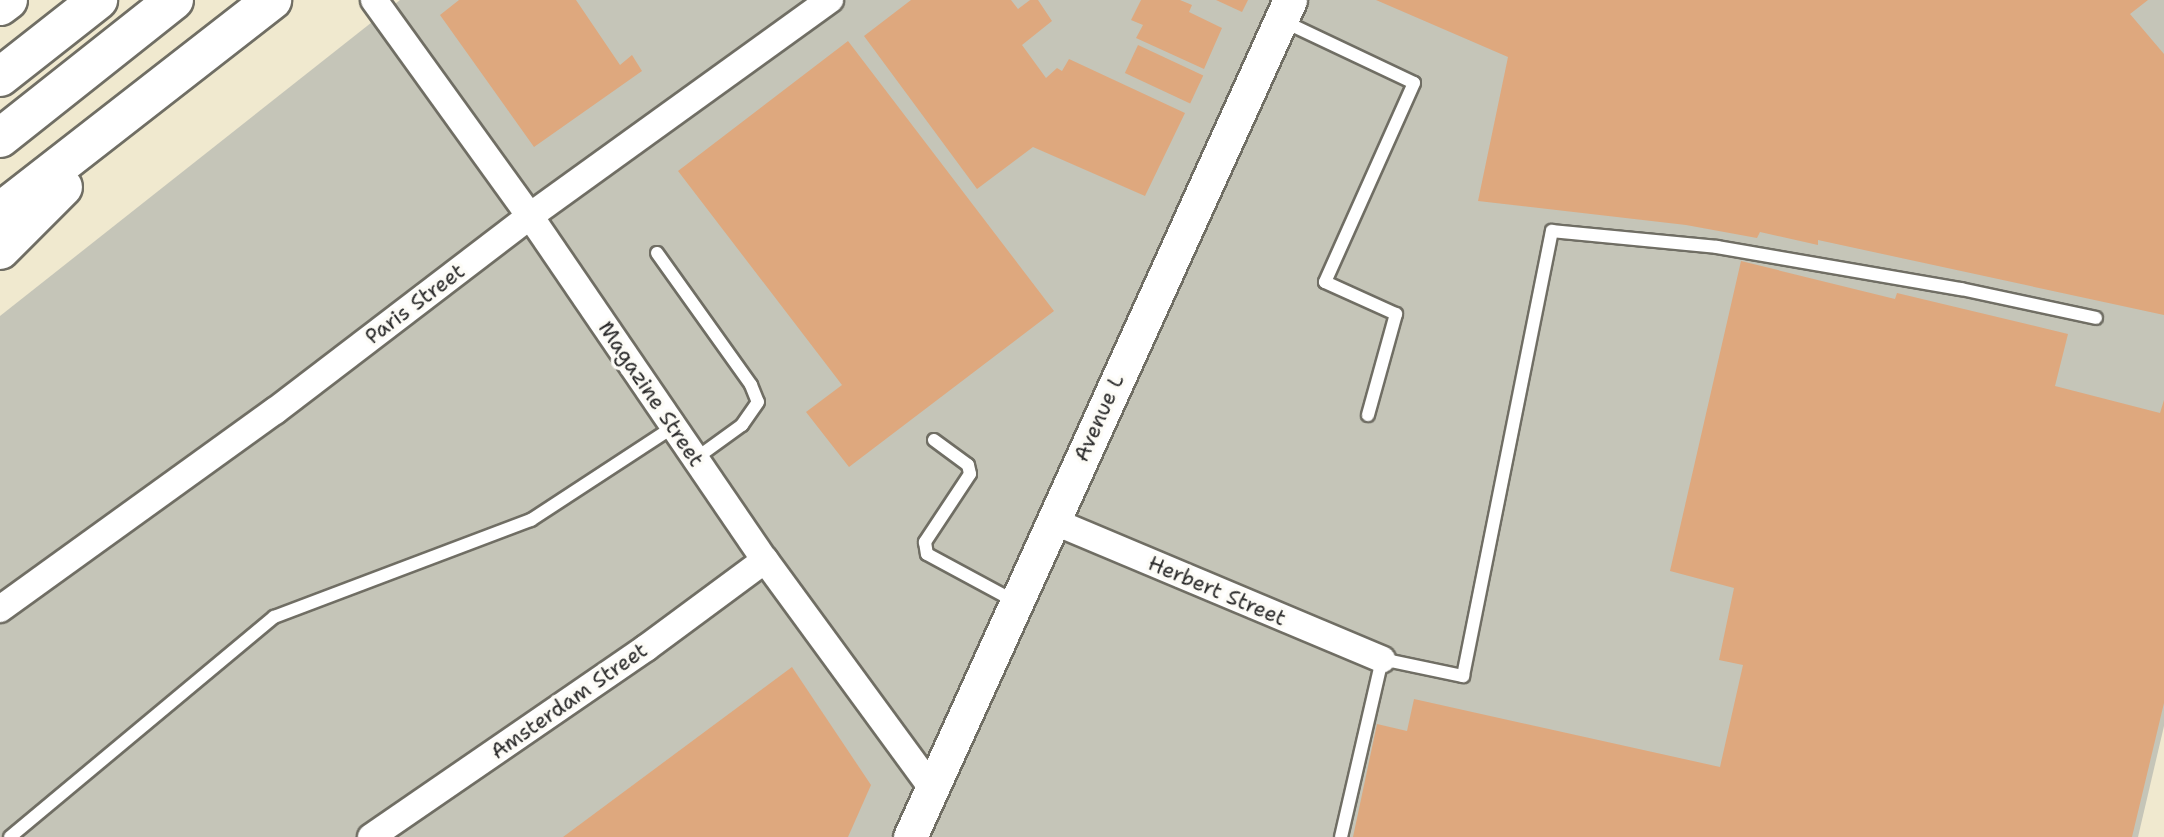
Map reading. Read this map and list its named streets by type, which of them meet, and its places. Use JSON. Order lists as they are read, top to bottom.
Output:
{
  "streets": {
    "street": [
      "Paris Street",
      "Magazine Street",
      "Avenue L",
      "Herbert Street",
      "Amsterdam Street"
    ]
  },
  "crossings": [
    ["Paris Street", "Magazine Street"],
    ["Magazine Street", "Avenue L"],
    ["Magazine Street", "Amsterdam Street"],
    ["Avenue L", "Herbert Street"]
  ]
}
